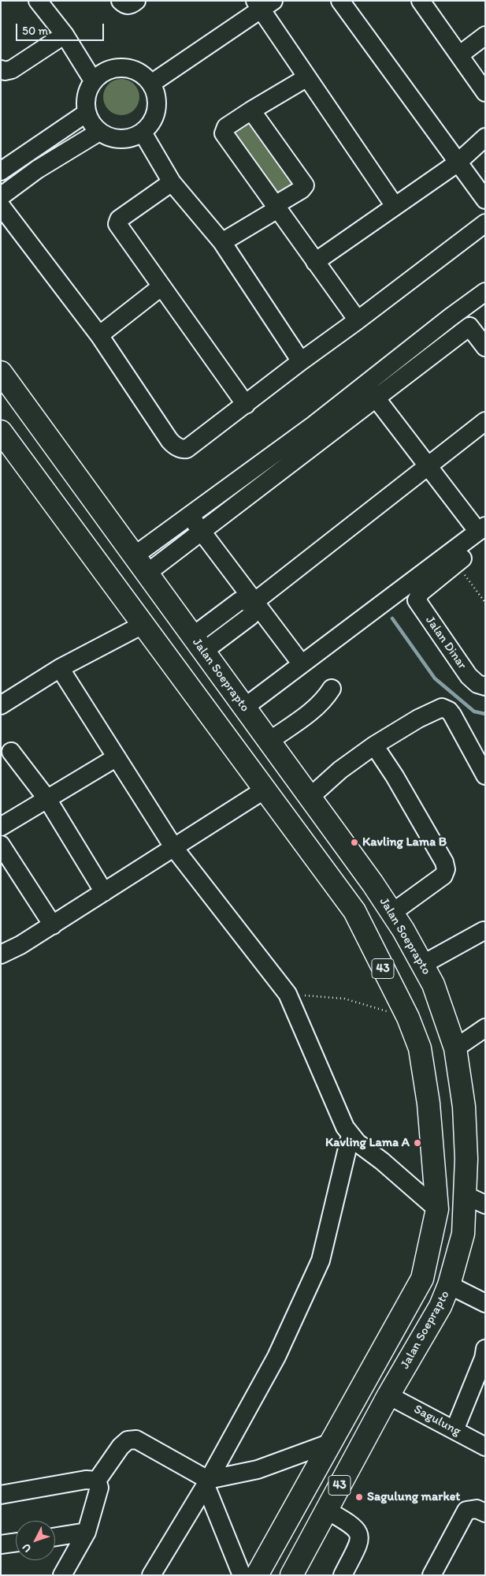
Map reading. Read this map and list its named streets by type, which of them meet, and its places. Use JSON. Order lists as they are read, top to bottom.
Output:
{
  "streets": {
    "highway": ["Jalan Soeprapto", "43"],
    "street": ["Jalan Dinar", "Sagulung"]
  },
  "crossings": [
    ["Jalan Soeprapto", "Sagulung"]
  ],
  "places": ["Kavling Lama B", "Kavling Lama A", "Sagulung market"],
  "scale_bar": "50 m",
  "north": "bottom left"
}
